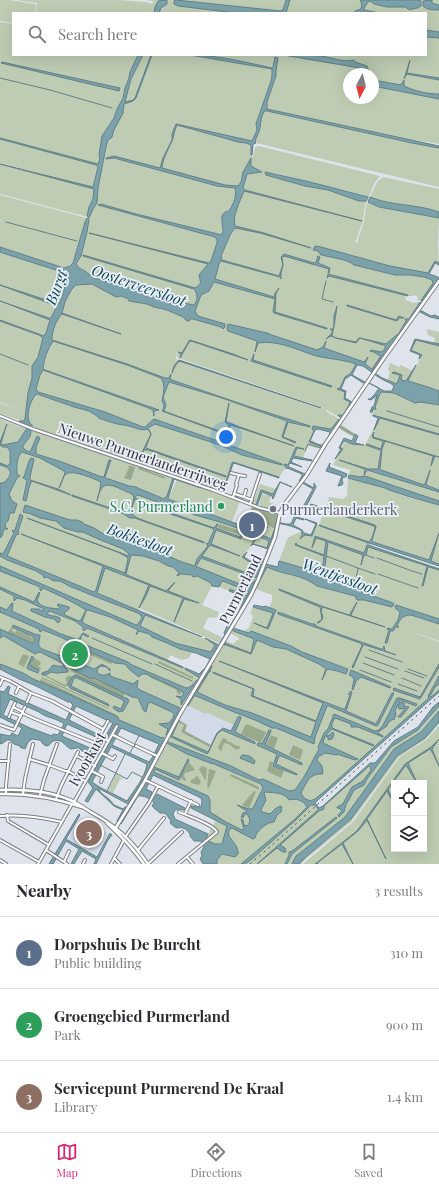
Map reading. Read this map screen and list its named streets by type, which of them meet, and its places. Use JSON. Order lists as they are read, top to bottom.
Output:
{
  "streets": {
    "street": ["Nieuwe Purmerlanderrijweg", "Purmerland", "Ivoorkust"]
  },
  "crossings": [
    ["Nieuwe Purmerlanderrijweg", "Purmerland"]
  ],
  "water": [
    "Oosterveersloot",
    "Burgt",
    "Bokkesloot",
    "Wentjessloot"
  ],
  "places": ["S.C. Purmerland", "Purmerlanderkerk"],
  "north": "bottom",
  "page": {
    "search": "Search here",
    "pins": ["1", "2", "3"],
    "heading": ["Nearby", "3 results"],
    "list": [
      {
        "mark": "1",
        "name": "Dorpshuis De Burcht",
        "note": "Public building",
        "value": "310 m"
      },
      {
        "mark": "2",
        "name": "Groengebied Purmerland",
        "note": "Park",
        "value": "900 m"
      },
      {
        "mark": "3",
        "name": "Servicepunt Purmerend De Kraal",
        "note": "Library",
        "value": "1.4 km"
      }
    ],
    "nav": ["Map", "Directions", "Saved"]
  }
}
